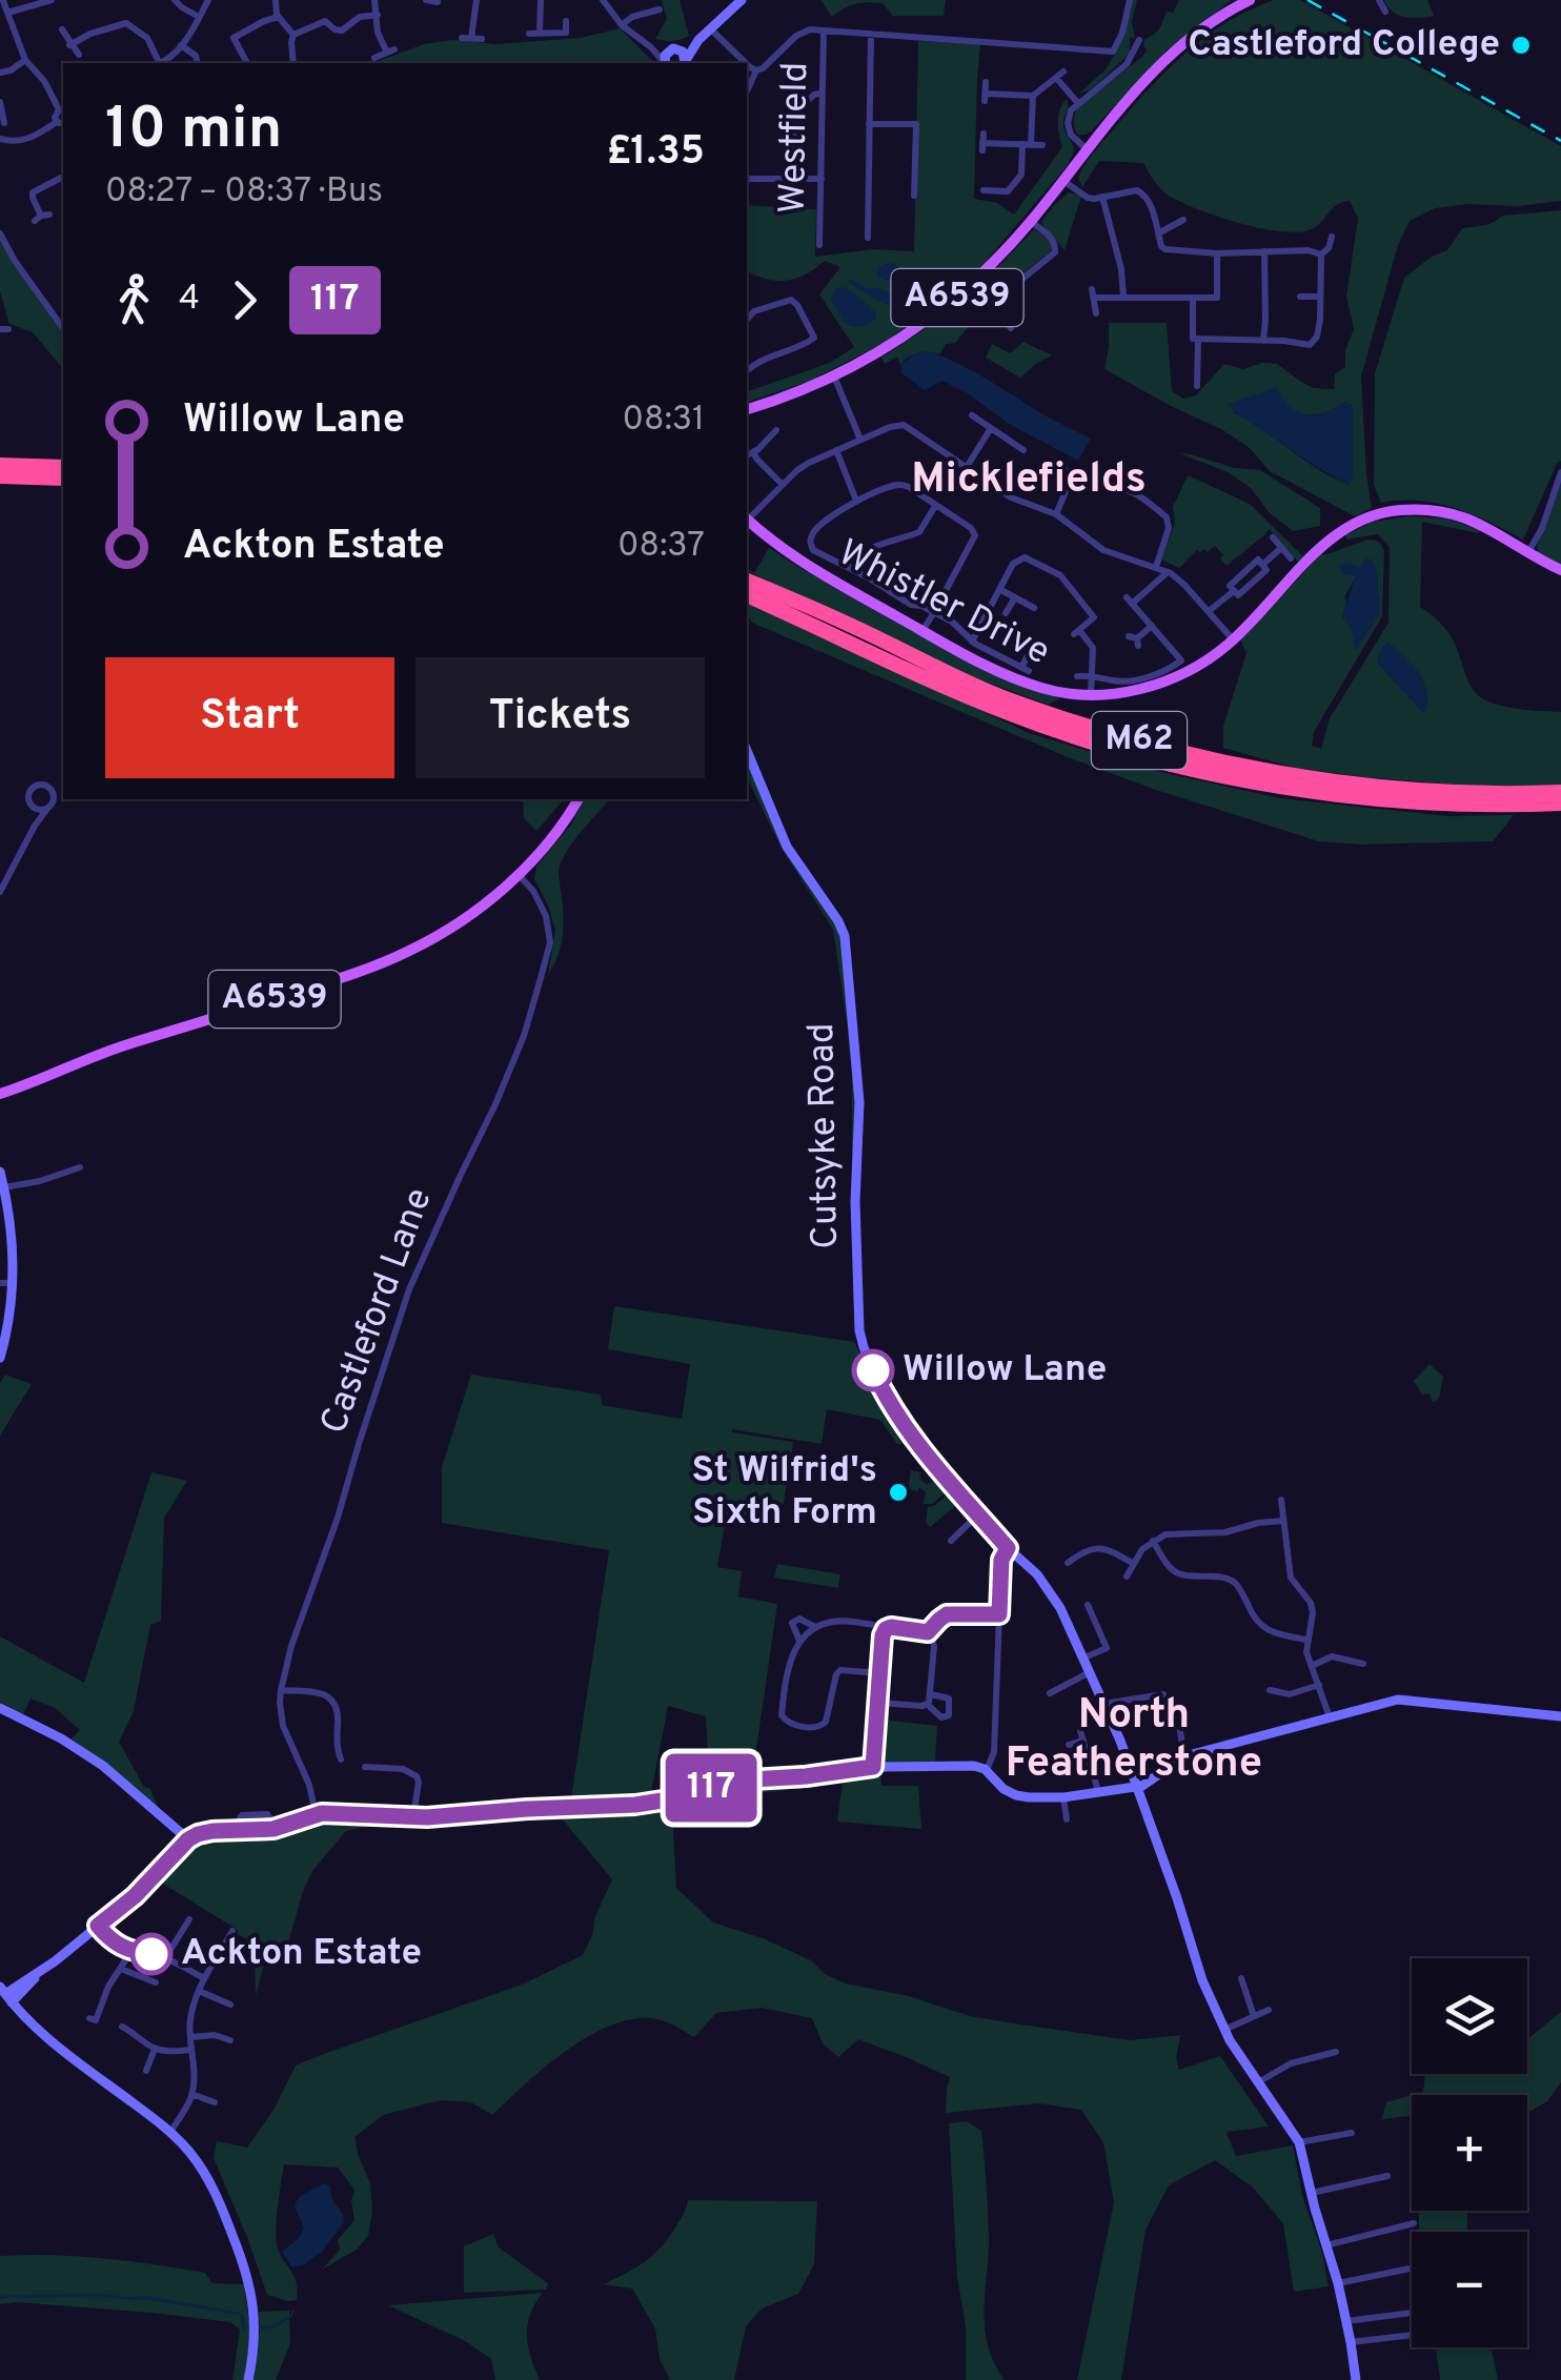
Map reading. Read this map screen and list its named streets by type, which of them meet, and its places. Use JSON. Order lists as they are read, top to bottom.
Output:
{
  "streets": {
    "highway": ["M62"],
    "main road": ["A6539", "Whistler Drive", "Cutsyke Road"],
    "street": ["Westfield", "Castleford Lane"]
  },
  "crossings": [
    ["A6539", "Castleford Lane"]
  ],
  "districts": ["Micklefields", "North Featherstone"],
  "places": [
    "Castleford College",
    "Willow Lane",
    "St Wilfrid's Sixth Form",
    "Ackton Estate"
  ],
  "lines": ["bus line 117"],
  "page": {
    "on_map": "117",
    "heading": ["10 min", "08:27 – 08:37 · Bus", "£1.35"],
    "legs": ["4", "117"],
    "list": [
      {
        "name": "Willow Lane",
        "value": "08:31"
      },
      {
        "name": "Ackton Estate",
        "value": "08:37"
      }
    ],
    "buttons": ["Start", "Tickets"],
    "map_buttons": ["+", "−"]
  }
}
